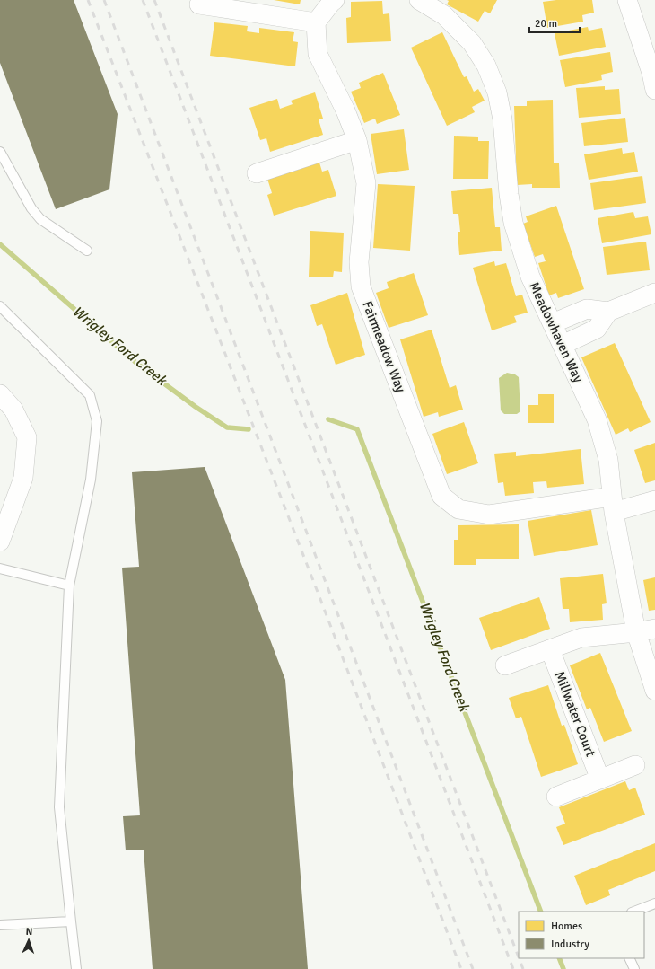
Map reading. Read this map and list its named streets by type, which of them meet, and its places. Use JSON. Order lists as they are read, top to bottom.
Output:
{
  "streets": {
    "street": ["Meadowhaven Way", "Fairmeadow Way", "Millwater Court"]
  },
  "crossings": [
    ["Meadowhaven Way", "Fairmeadow Way"]
  ],
  "water": ["Wrigley Ford Creek"],
  "legend": ["Homes", "Industry"],
  "scale_bar": "20 m",
  "north": "top"
}
